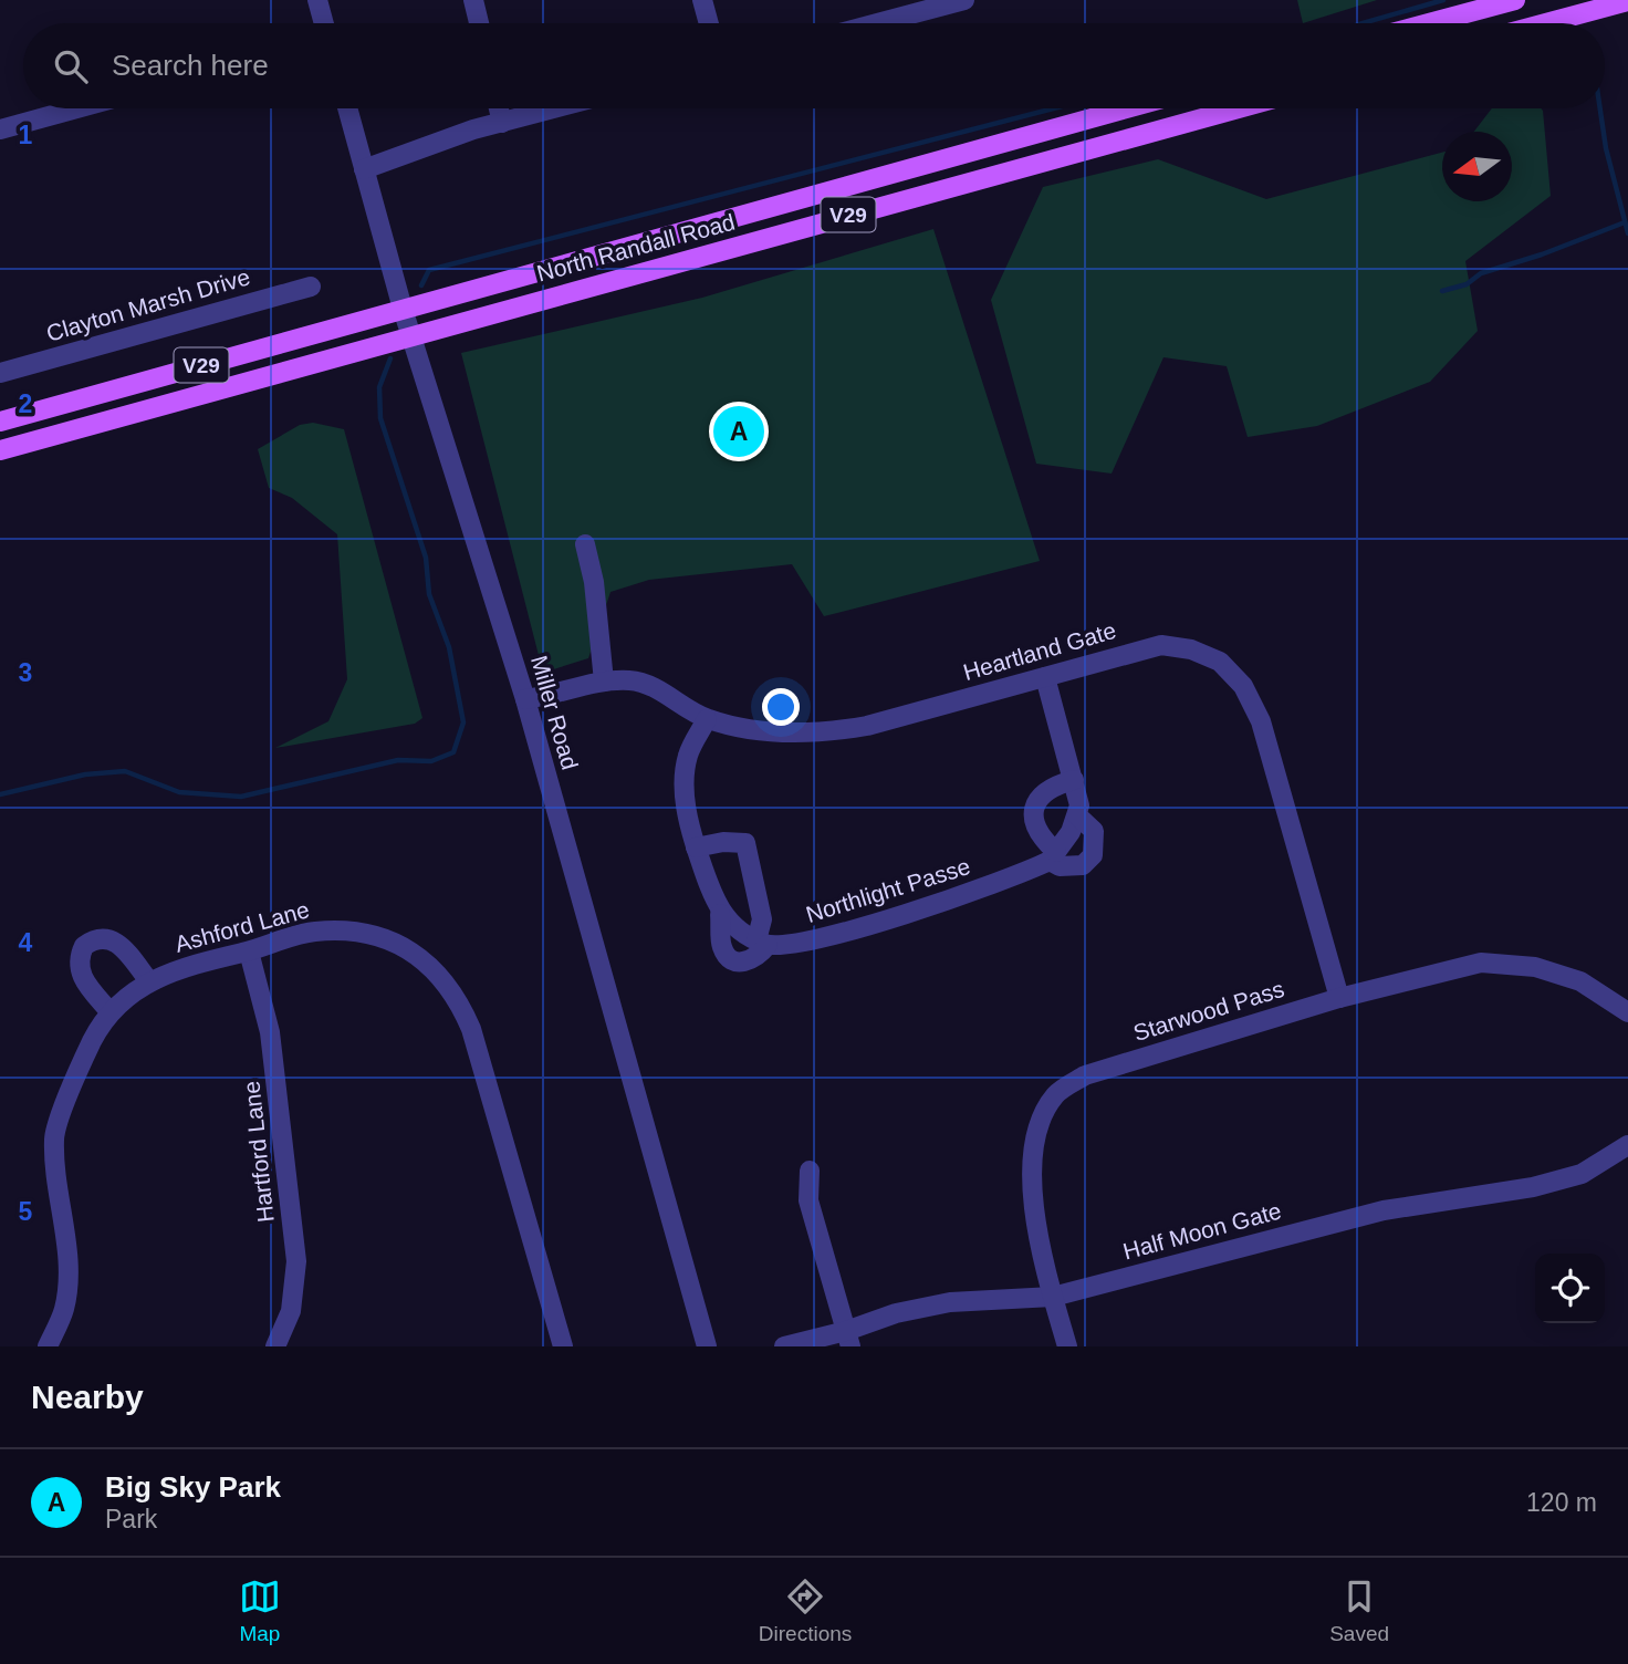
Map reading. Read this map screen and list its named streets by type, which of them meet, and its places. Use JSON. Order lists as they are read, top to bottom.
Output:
{
  "streets": {
    "main road": ["V29", "North Randall Road"],
    "street": [
      "Clayton Marsh Drive",
      "Heartland Gate",
      "Miller Road",
      "Northlight Passe",
      "Ashford Lane",
      "Starwood Pass",
      "Hartford Lane",
      "Half Moon Gate"
    ]
  },
  "crossings": [
    ["North Randall Road", "Miller Road"],
    ["Heartland Gate", "Miller Road"],
    ["Heartland Gate", "Northlight Passe"],
    ["Heartland Gate", "Starwood Pass"],
    ["Ashford Lane", "Hartford Lane"],
    ["Starwood Pass", "Half Moon Gate"]
  ],
  "north": "left",
  "page": {
    "search": "Search here",
    "pins": "A",
    "heading": "Nearby",
    "list": [
      {
        "mark": "A",
        "name": "Big Sky Park",
        "note": "Park",
        "value": "120 m"
      }
    ],
    "nav": ["Map", "Directions", "Saved"]
  },
  "grid": {
    "rows": [
      "1",
      "2",
      "3",
      "4",
      "5"
    ]
  }
}
